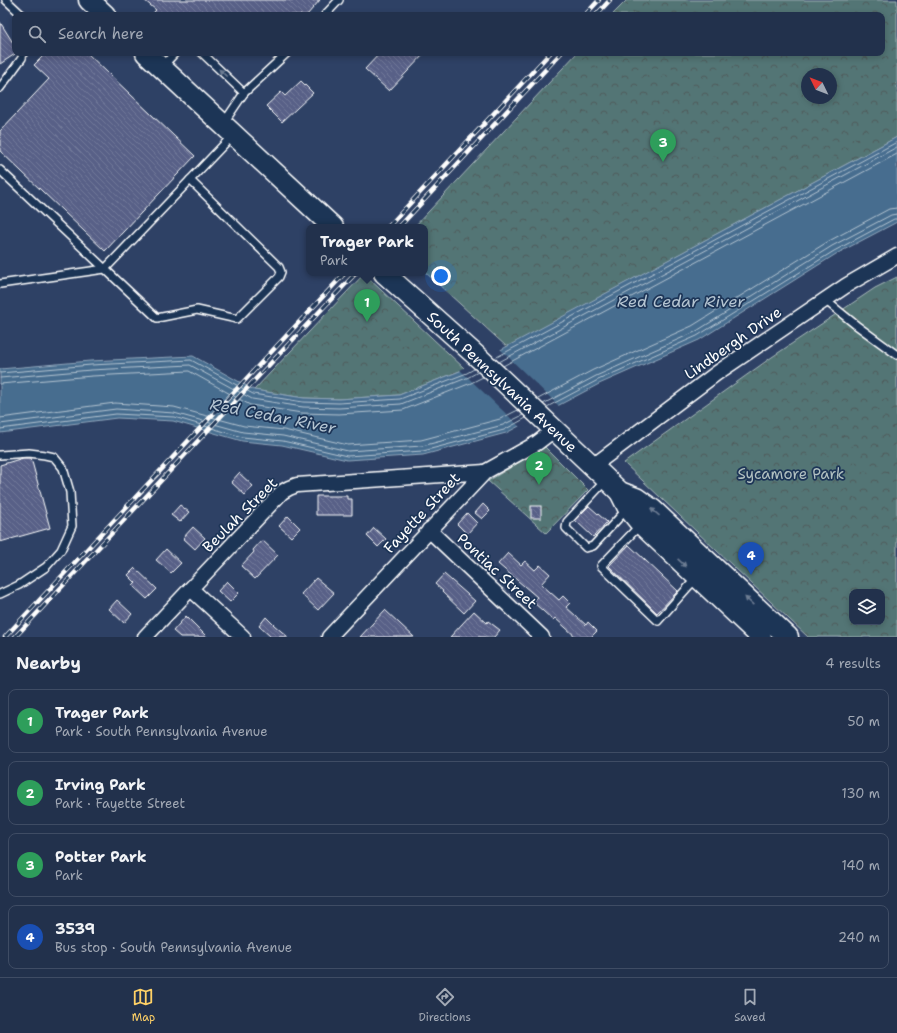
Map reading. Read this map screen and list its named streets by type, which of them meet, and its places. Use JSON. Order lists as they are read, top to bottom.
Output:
{
  "streets": {
    "main road": ["South Pennsylvania Avenue"],
    "street": [
      "Lindbergh Drive",
      "Fayette Street",
      "Beulah Street",
      "Pontiac Street"
    ]
  },
  "crossings": [
    ["Lindbergh Drive", "South Pennsylvania Avenue"],
    ["South Pennsylvania Avenue", "Fayette Street"],
    ["Fayette Street", "Beulah Street"],
    ["Fayette Street", "Pontiac Street"]
  ],
  "water": ["Red Cedar River"],
  "parks": ["Sycamore Park"],
  "north": "top left",
  "page": {
    "search": "Search here",
    "pins": [
      "3",
      "1",
      "2",
      "4"
    ],
    "popup": ["Trager Park", "Park"],
    "heading": ["Nearby", "4 results"],
    "list": [
      {
        "mark": "1",
        "name": "Trager Park",
        "note": "Park · South Pennsylvania Avenue",
        "value": "50 m"
      },
      {
        "mark": "2",
        "name": "Irving Park",
        "note": "Park · Fayette Street",
        "value": "130 m"
      },
      {
        "mark": "3",
        "name": "Potter Park",
        "note": "Park",
        "value": "140 m"
      },
      {
        "mark": "4",
        "name": "3539",
        "note": "Bus stop · South Pennsylvania Avenue",
        "value": "240 m"
      }
    ],
    "nav": ["Map", "Directions", "Saved"]
  }
}
